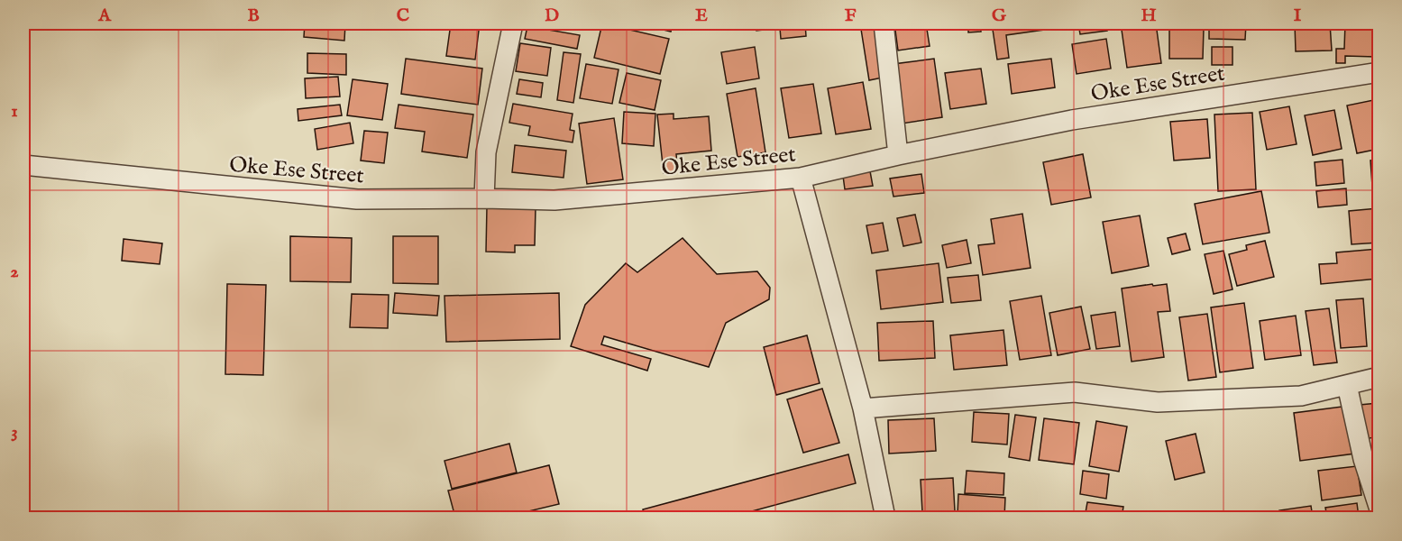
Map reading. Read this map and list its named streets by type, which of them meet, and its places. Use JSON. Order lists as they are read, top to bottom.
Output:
{
  "streets": {
    "street": ["Oke Ese Street"]
  },
  "grid": {
    "columns": [
      "A",
      "B",
      "C",
      "D",
      "E",
      "F",
      "G",
      "H",
      "I"
    ],
    "rows": ["1", "2", "3"]
  }
}
